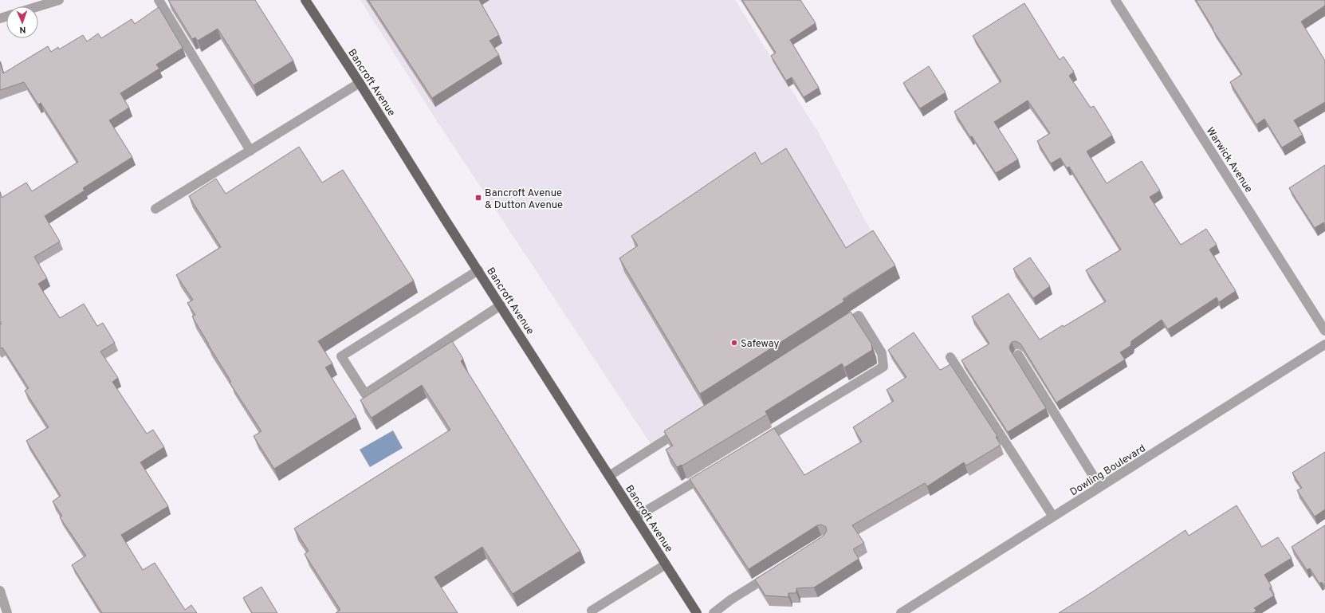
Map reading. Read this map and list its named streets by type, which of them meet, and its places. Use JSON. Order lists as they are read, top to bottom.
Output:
{
  "streets": {
    "main road": ["Bancroft Avenue"],
    "street": ["Warwick Avenue", "Dowling Boulevard"]
  },
  "places": {
    "transit": ["Bancroft Avenue & Dutton Avenue"],
    "other": ["Safeway"]
  },
  "north": "bottom"
}
